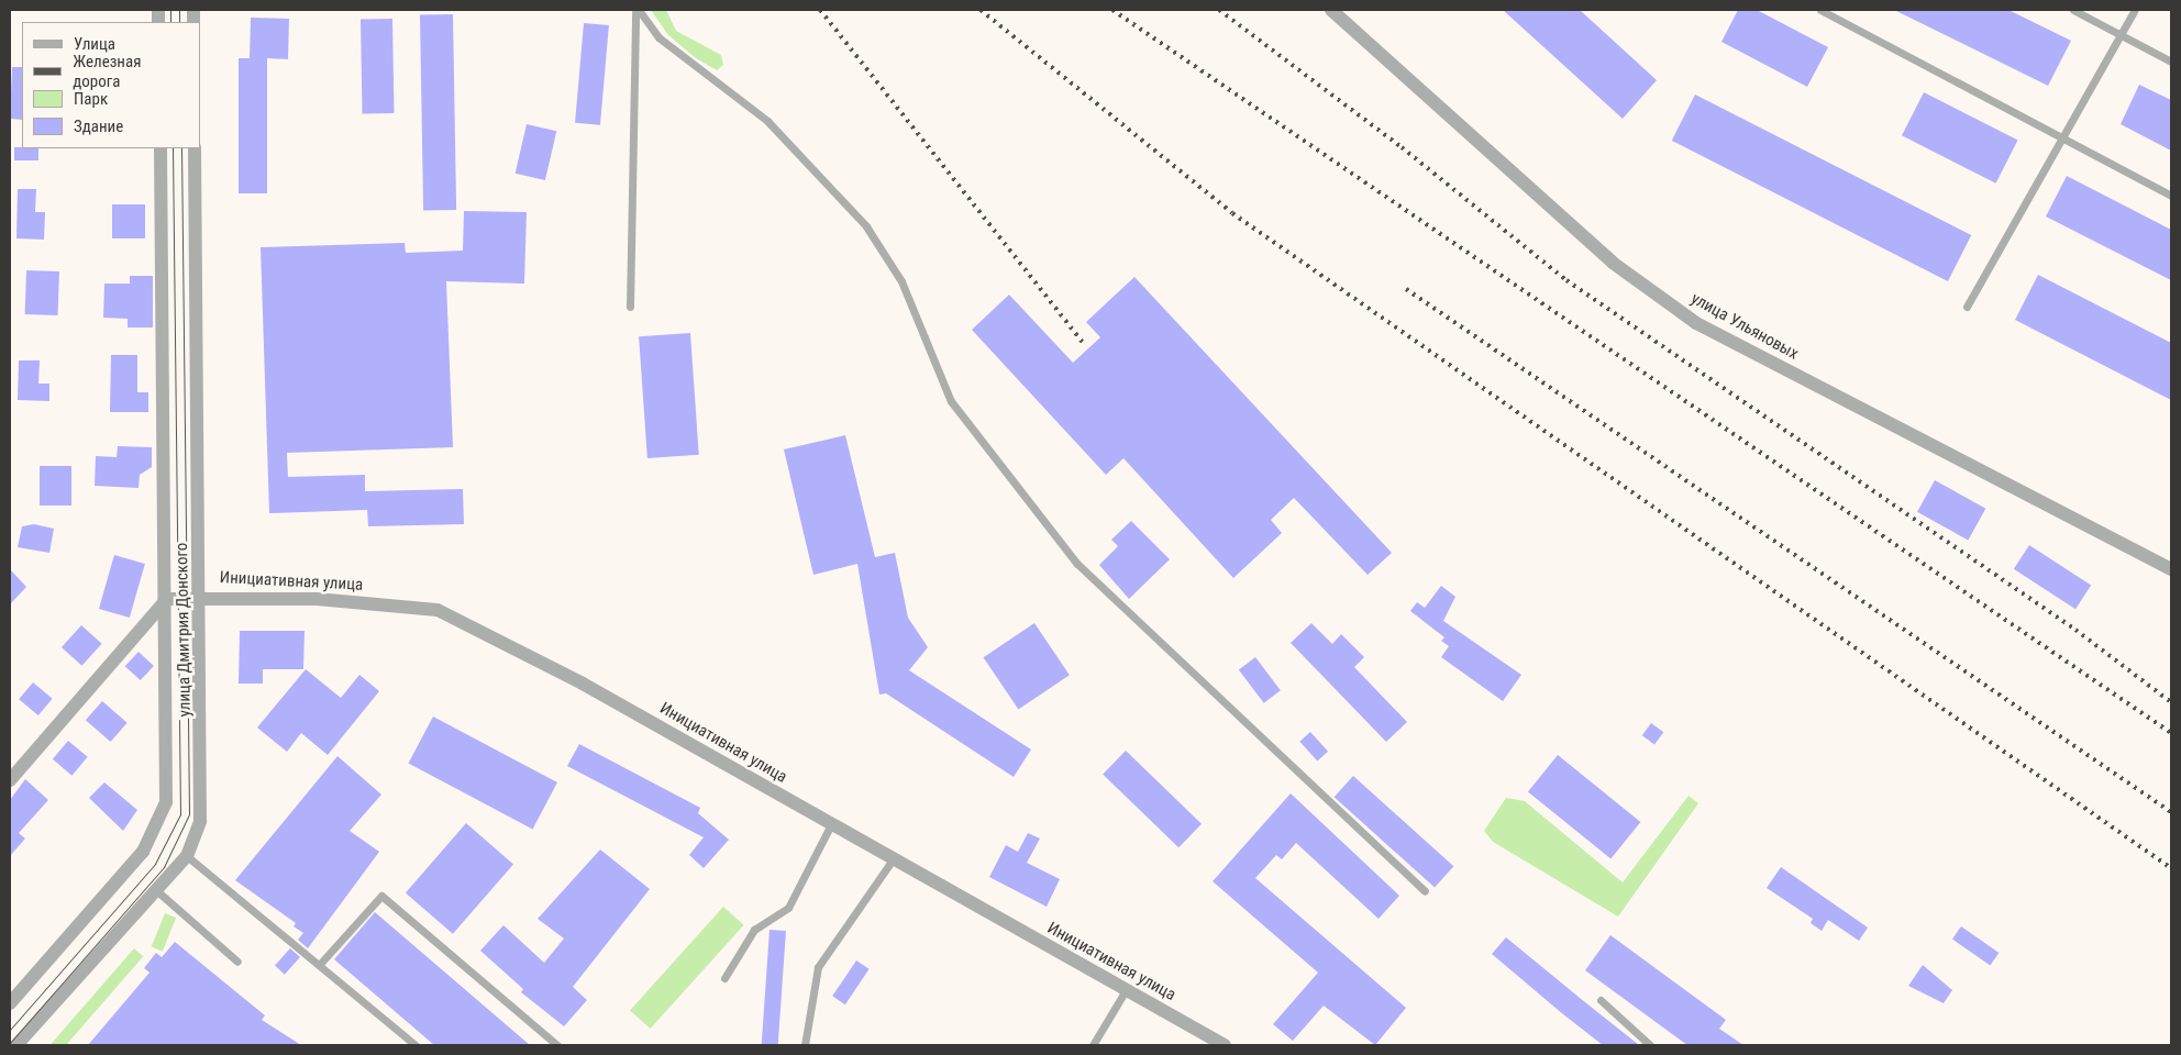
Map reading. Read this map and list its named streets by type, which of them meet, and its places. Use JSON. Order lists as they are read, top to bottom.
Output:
{
  "streets": {
    "street": ["улица Ульяновых", "Инициативная улица", "улица Дмитрия Донского"]
  },
  "crossings": [
    ["Инициативная улица", "улица Дмитрия Донского"]
  ],
  "legend": [
    "Улица",
    "Железная дорога",
    "Парк",
    "Здание"
  ]
}
